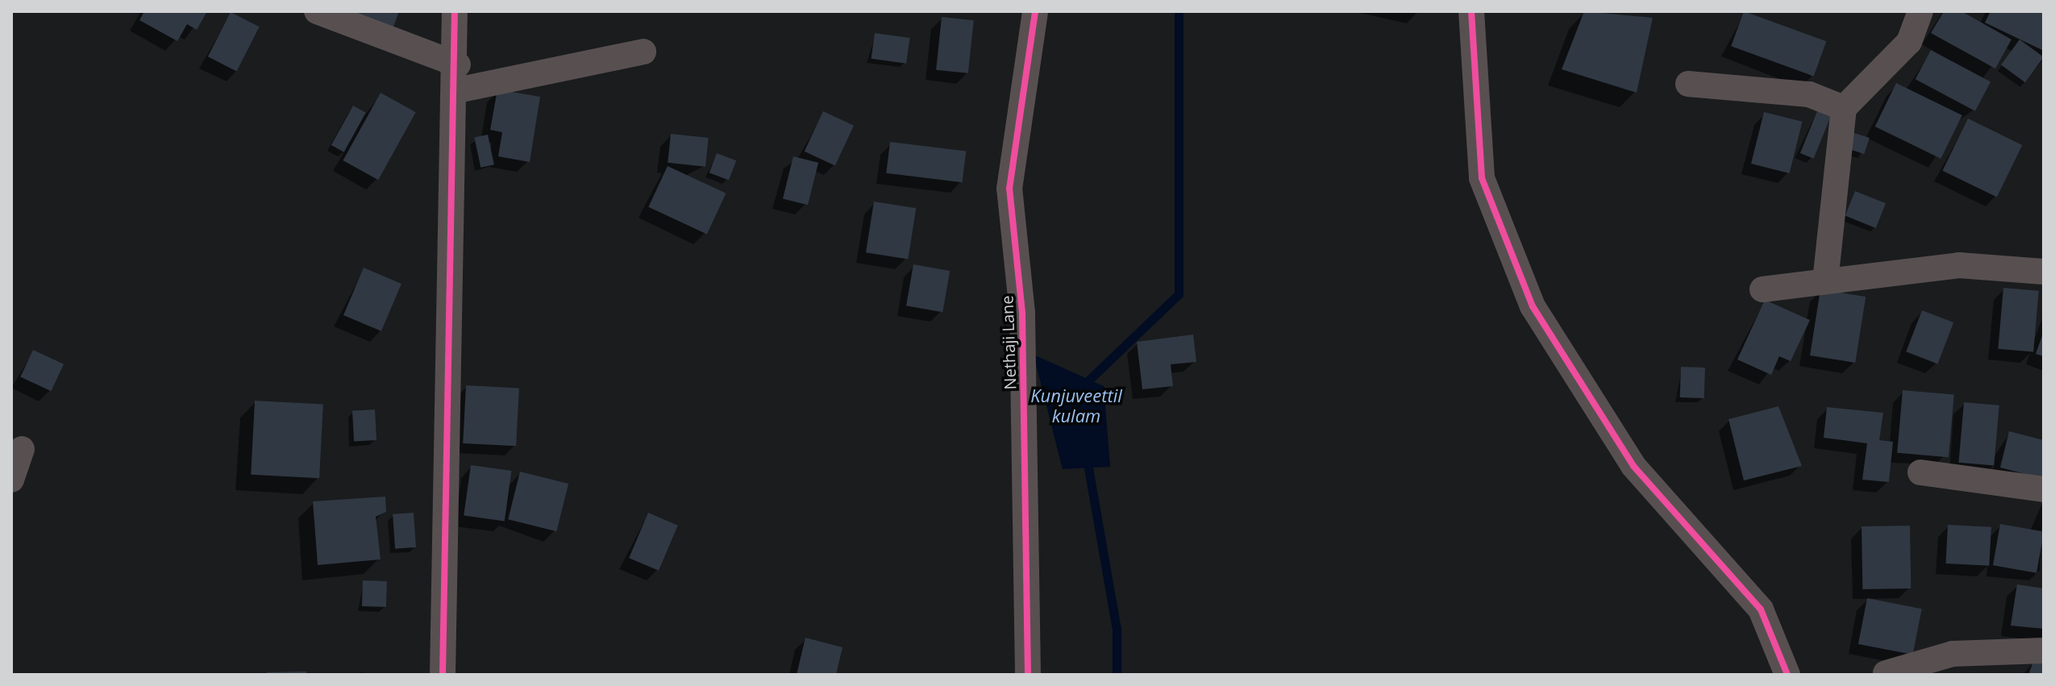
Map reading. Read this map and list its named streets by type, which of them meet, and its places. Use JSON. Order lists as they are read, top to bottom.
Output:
{
  "streets": {
    "street": ["Nethaji Lane"]
  },
  "water": ["Kunjuveettil kulam"]
}
